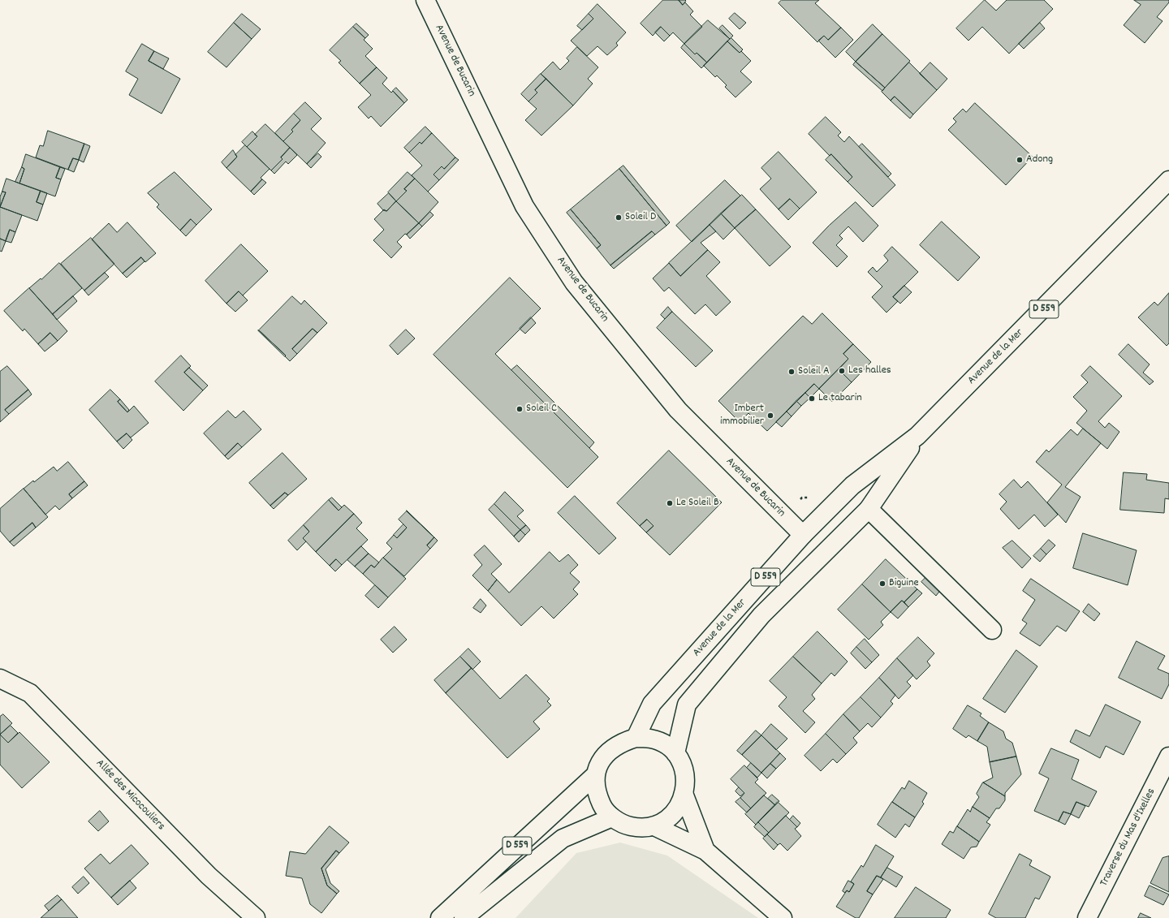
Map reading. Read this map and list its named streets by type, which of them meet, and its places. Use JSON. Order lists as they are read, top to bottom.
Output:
{
  "streets": {
    "main road": [
      "Avenue de Bucarin",
      "D 559",
      "Avenue de la Mer",
      "Allée des Micocouliers",
      "Traverse du Mas d'Ixelles"
    ]
  },
  "crossings": [
    ["Avenue de Bucarin", "Avenue de la Mer"],
    ["D 559", "Avenue de la Mer"]
  ],
  "places": [
    "Adong",
    "Soleil D",
    "Les halles",
    "Soleil A",
    "Le tabarin",
    "Soleil C",
    "Imbert immobilier",
    "Le Soleil B",
    "Biguine"
  ]
}
